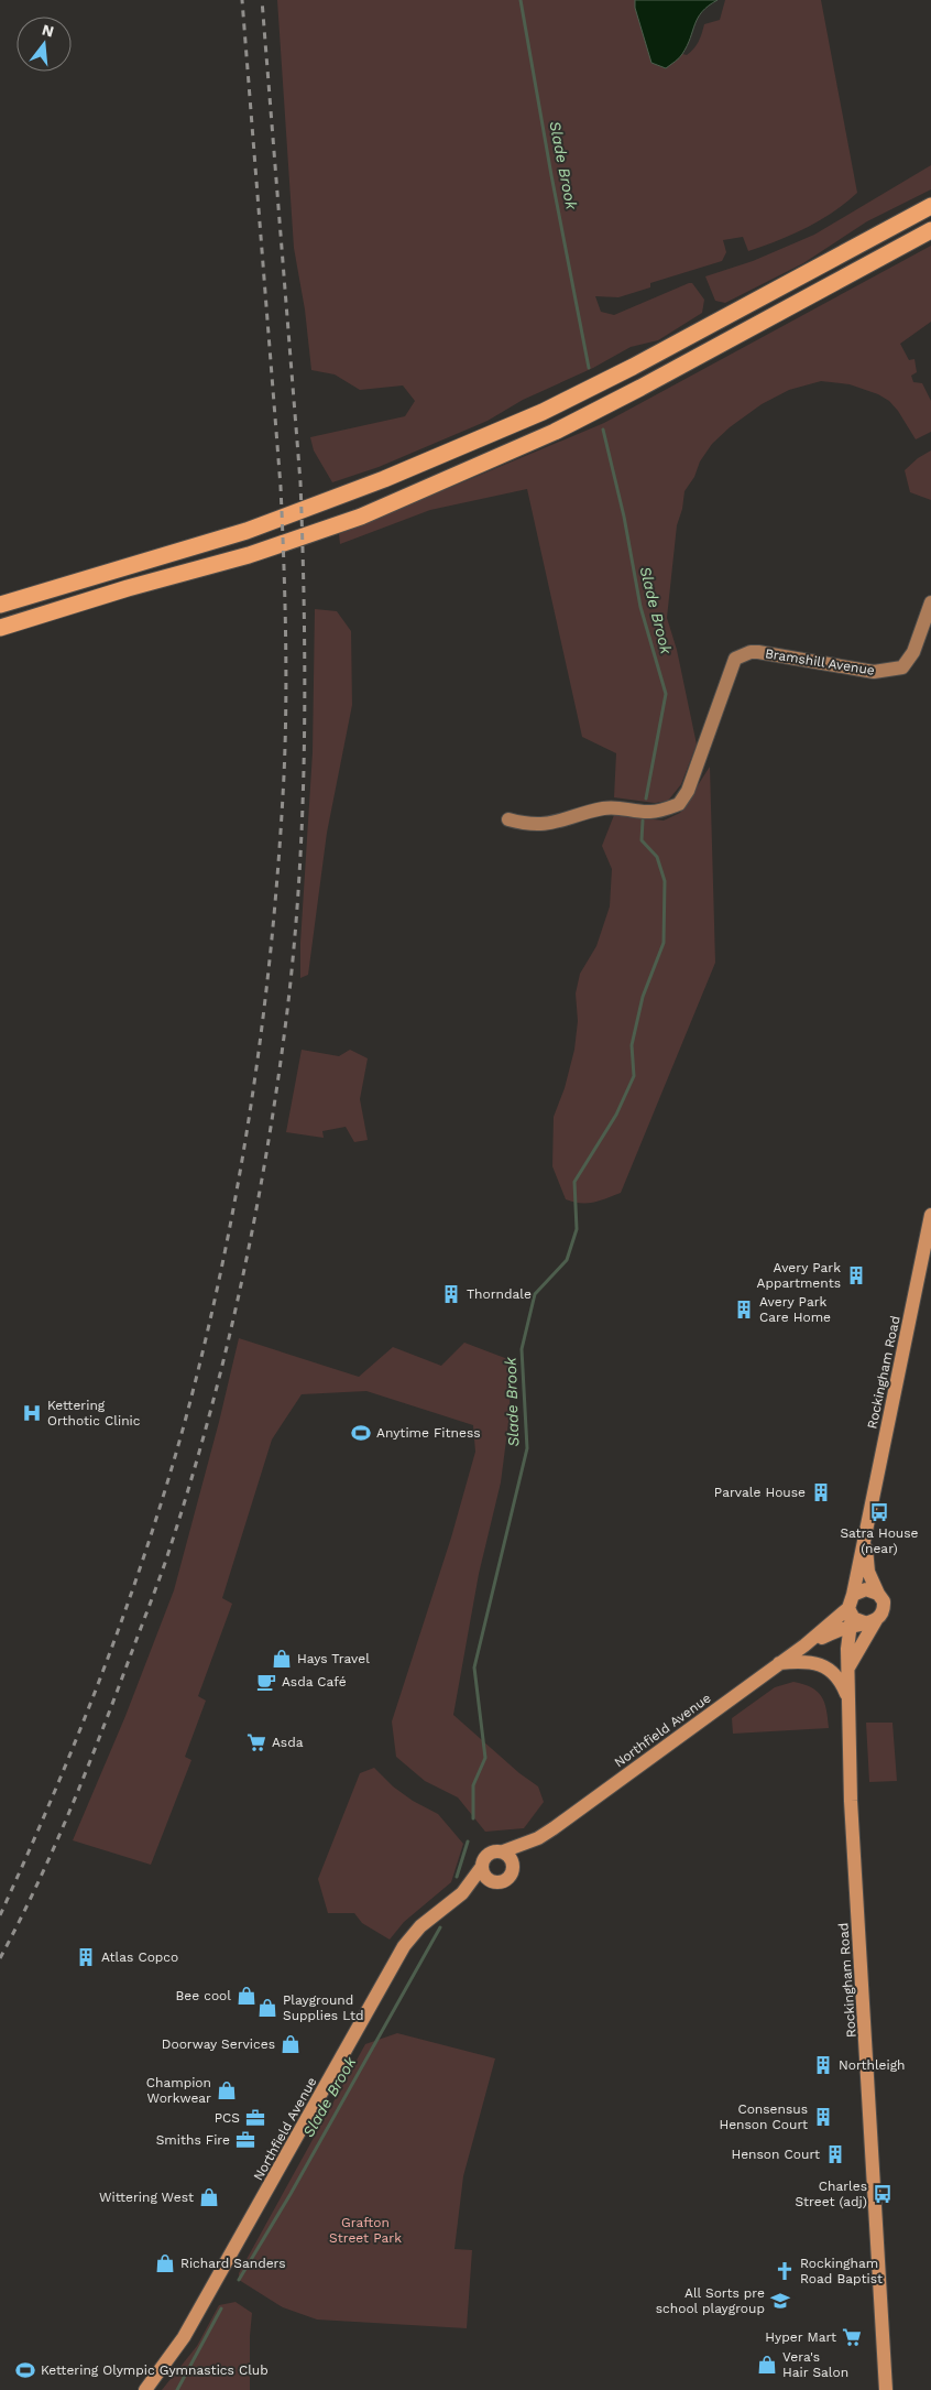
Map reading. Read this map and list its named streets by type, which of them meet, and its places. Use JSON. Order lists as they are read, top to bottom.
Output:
{
  "streets": {
    "main road": ["Rockingham Road", "Northfield Avenue"],
    "street": ["Bramshill Avenue"]
  },
  "crossings": [
    ["Rockingham Road", "Northfield Avenue"]
  ],
  "water": ["Slade Brook"],
  "parks": ["Grafton Street Park"],
  "places": {
    "building": [
      "Avery Park Appartments",
      "Thorndale",
      "Avery Park Care Home",
      "Parvale House",
      "Atlas Copco",
      "Northleigh",
      "Consensus Henson Court",
      "Henson Court"
    ],
    "hospital": ["Kettering Orthotic Clinic"],
    "sports": ["Anytime Fitness", "Kettering Olympic Gymnastics Club"],
    "bus stop": ["Satra House (near)", "Charles Street (adj)"],
    "shop": [
      "Hays Travel",
      "Bee cool",
      "Playground Supplies Ltd",
      "Doorway Services",
      "Champion Workwear",
      "Wittering West",
      "Richard Sanders",
      "Vera's Hair Salon"
    ],
    "cafe": ["Asda Café"],
    "supermarket": ["Asda", "Hyper Mart"],
    "office": ["PCS", "Smiths Fire"],
    "church": ["Rockingham Road Baptist"],
    "school or university": ["All Sorts pre school playgroup"]
  },
  "north": "top"
}
